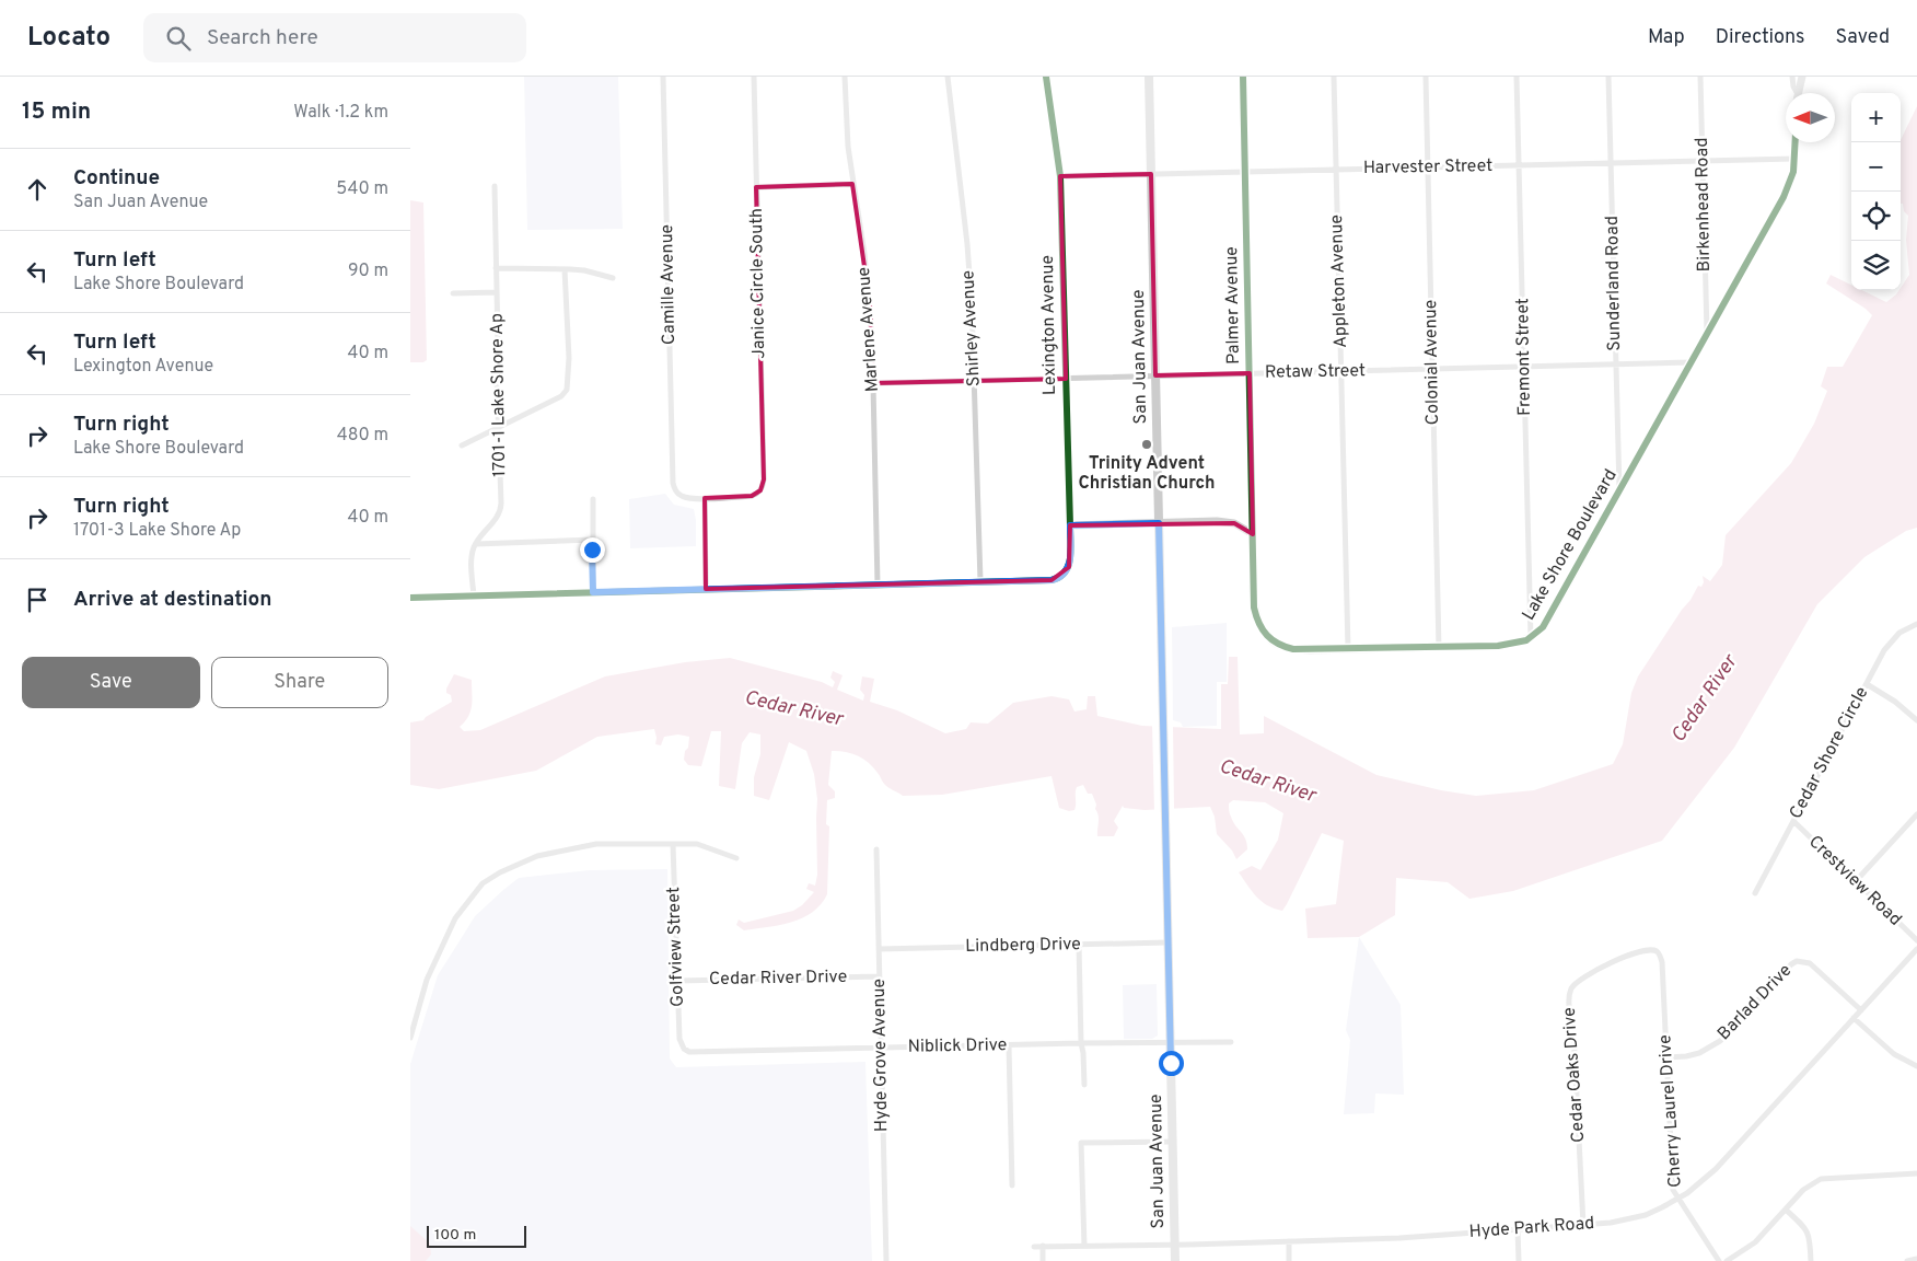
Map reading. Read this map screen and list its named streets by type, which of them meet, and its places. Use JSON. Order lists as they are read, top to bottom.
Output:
{
  "streets": {
    "main road": ["San Juan Avenue"],
    "street": [
      "Harvester Street",
      "Birkenhead Road",
      "Appleton Avenue",
      "Janice Circle South",
      "Sunderland Road",
      "Camille Avenue",
      "Palmer Avenue",
      "Lexington Avenue",
      "Shirley Avenue",
      "Marlene Avenue",
      "Fremont Street",
      "Colonial Avenue",
      "Retaw Street",
      "1701-1 Lake Shore Ap",
      "Lake Shore Boulevard",
      "Cedar Shore Circle",
      "Crestview Road",
      "Lindberg Drive",
      "Golfview Street",
      "Cedar River Drive",
      "Barlad Drive",
      "Niblick Drive",
      "Hyde Grove Avenue",
      "Cedar Oaks Drive",
      "Cherry Laurel Drive",
      "Hyde Park Road"
    ]
  },
  "crossings": [
    ["Harvester Street", "Birkenhead Road"],
    ["Harvester Street", "Appleton Avenue"],
    ["Harvester Street", "Sunderland Road"],
    ["Harvester Street", "Palmer Avenue"],
    ["Harvester Street", "Lexington Avenue"],
    ["Harvester Street", "San Juan Avenue"],
    ["Harvester Street", "Fremont Street"],
    ["Harvester Street", "Colonial Avenue"],
    ["Harvester Street", "Lake Shore Boulevard"],
    ["Birkenhead Road", "Lake Shore Boulevard"],
    ["Appleton Avenue", "Retaw Street"],
    ["Appleton Avenue", "Lake Shore Boulevard"],
    ["Janice Circle South", "Camille Avenue"],
    ["Sunderland Road", "Retaw Street"],
    ["Sunderland Road", "Lake Shore Boulevard"],
    ["Palmer Avenue", "Retaw Street"],
    ["Palmer Avenue", "Lake Shore Boulevard"],
    ["Lexington Avenue", "Shirley Avenue"],
    ["Lexington Avenue", "Retaw Street"],
    ["Shirley Avenue", "Retaw Street"],
    ["Marlene Avenue", "Retaw Street"],
    ["San Juan Avenue", "Retaw Street"],
    ["San Juan Avenue", "Lindberg Drive"],
    ["San Juan Avenue", "Niblick Drive"],
    ["San Juan Avenue", "Hyde Park Road"],
    ["Fremont Street", "Retaw Street"],
    ["Fremont Street", "Lake Shore Boulevard"],
    ["Colonial Avenue", "Retaw Street"],
    ["Colonial Avenue", "Lake Shore Boulevard"],
    ["Retaw Street", "Lake Shore Boulevard"],
    ["Cedar Shore Circle", "Crestview Road"],
    ["Lindberg Drive", "Hyde Grove Avenue"],
    ["Golfview Street", "Cedar River Drive"],
    ["Golfview Street", "Niblick Drive"],
    ["Cedar River Drive", "Hyde Grove Avenue"],
    ["Barlad Drive", "Cherry Laurel Drive"],
    ["Barlad Drive", "Hyde Park Road"],
    ["Niblick Drive", "Hyde Grove Avenue"],
    ["Cedar Oaks Drive", "Cherry Laurel Drive"],
    ["Cedar Oaks Drive", "Hyde Park Road"],
    ["Cherry Laurel Drive", "Hyde Park Road"]
  ],
  "water": ["Cedar River"],
  "places": ["Trinity Advent Christian Church"],
  "scale_bar": "100 m",
  "north": "left",
  "page": {
    "header": "Locato",
    "search": "Search here",
    "nav": ["Map", "Directions", "Saved"],
    "heading": ["15 min", "Walk · 1.2 km"],
    "map_buttons": ["+", "−"],
    "list": [
      ["Continue", "San Juan Avenue", "540 m"],
      ["Turn left", "Lake Shore Boulevard", "90 m"],
      ["Turn left", "Lexington Avenue", "40 m"],
      ["Turn right", "Lake Shore Boulevard", "480 m"],
      ["Turn right", "1701-3 Lake Shore Ap", "40 m"],
      "Arrive at destination"
    ],
    "buttons": ["Save", "Share"],
    "scale": "100 m"
  }
}
